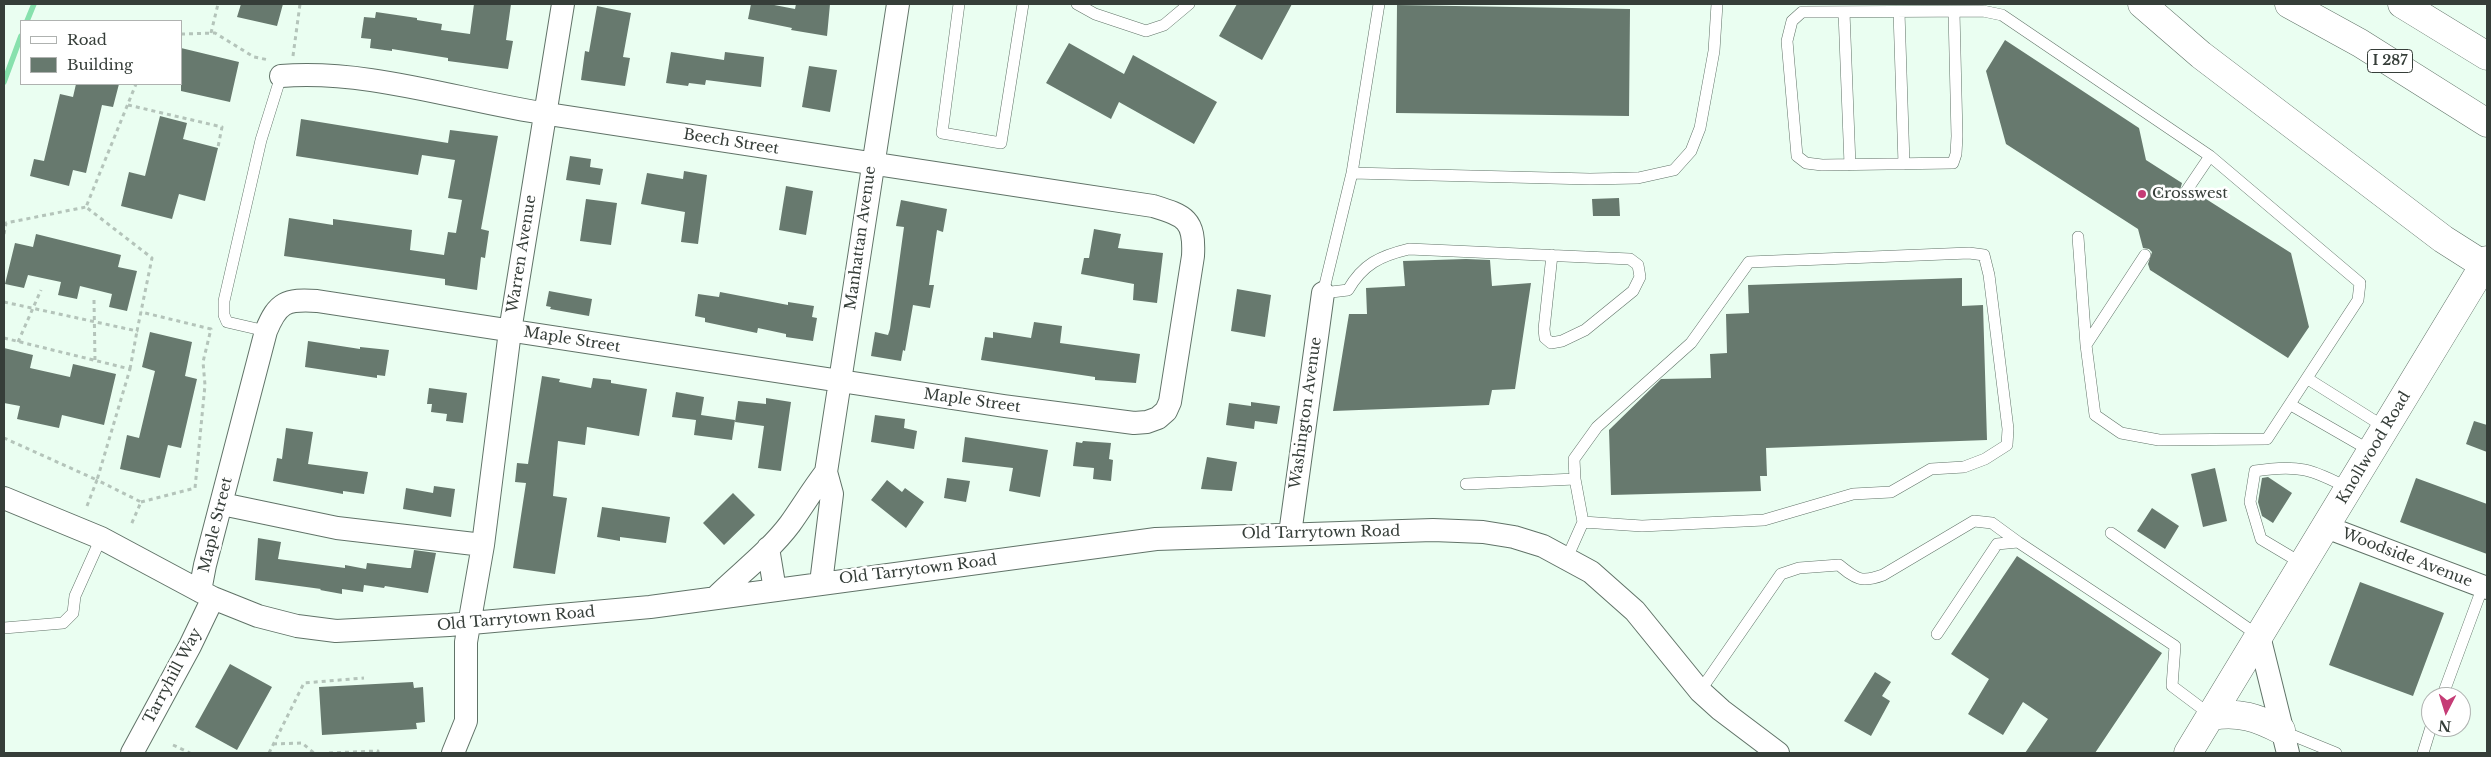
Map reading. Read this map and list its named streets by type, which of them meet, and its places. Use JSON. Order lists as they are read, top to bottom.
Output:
{
  "streets": {
    "main road": ["I 287", "Knollwood Road"],
    "street": [
      "Beech Street",
      "Manhattan Avenue",
      "Warren Avenue",
      "Maple Street",
      "Washington Avenue",
      "Old Tarrytown Road",
      "Woodside Avenue",
      "Tarryhill Way"
    ]
  },
  "crossings": [
    ["Beech Street", "Manhattan Avenue"],
    ["Beech Street", "Warren Avenue"],
    ["Beech Street", "Maple Street"],
    ["Manhattan Avenue", "Maple Street"],
    ["Manhattan Avenue", "Old Tarrytown Road"],
    ["Warren Avenue", "Maple Street"],
    ["Warren Avenue", "Old Tarrytown Road"],
    ["Maple Street", "Old Tarrytown Road"],
    ["Maple Street", "Tarryhill Way"],
    ["Washington Avenue", "Old Tarrytown Road"],
    ["Knollwood Road", "Woodside Avenue"],
    ["Old Tarrytown Road", "Tarryhill Way"]
  ],
  "places": ["Crosswest"],
  "legend": ["Road", "Building"],
  "north": "bottom"
}
